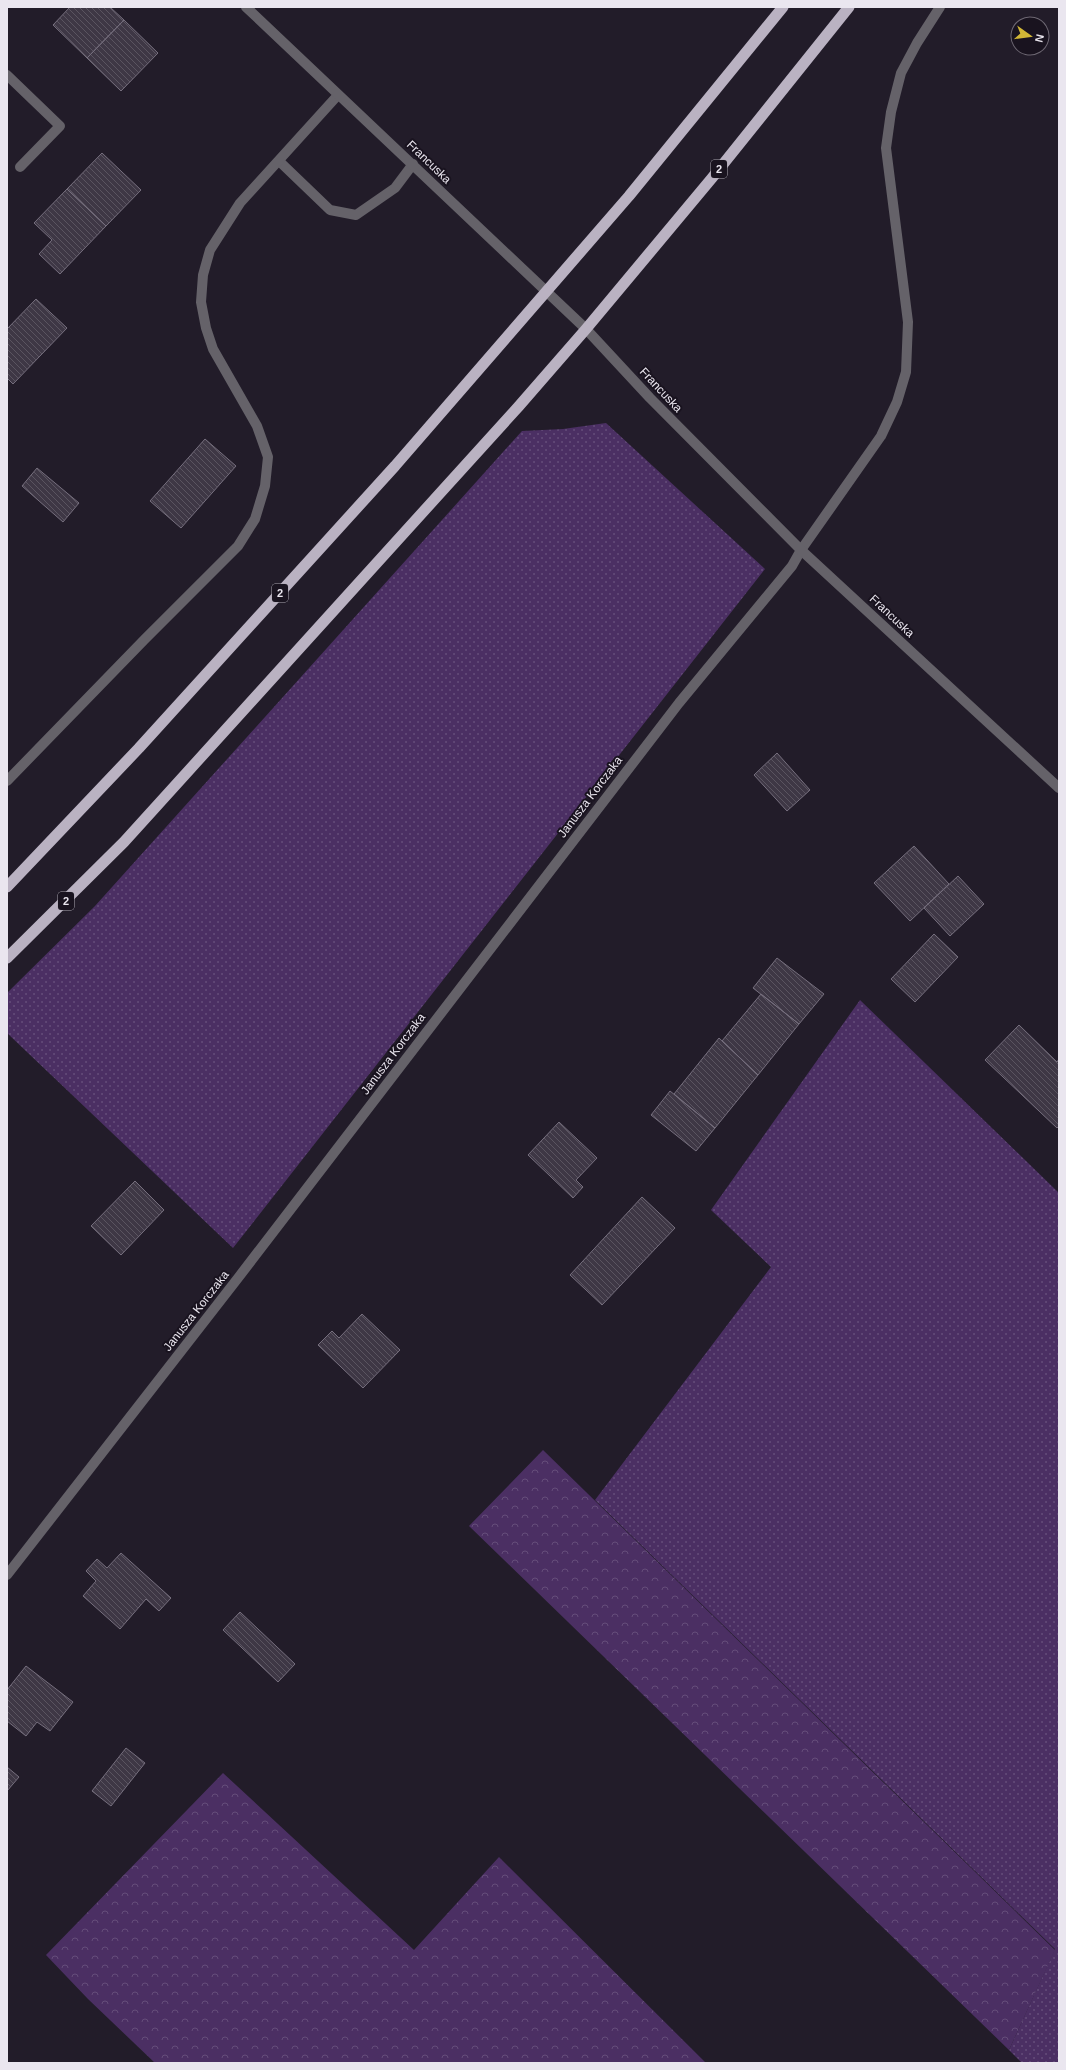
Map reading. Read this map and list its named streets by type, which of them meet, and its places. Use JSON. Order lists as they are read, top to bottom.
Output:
{
  "streets": {
    "highway": ["2"],
    "street": ["Francuska", "Janusza Korczaka"]
  },
  "crossings": [
    ["Francuska", "2"],
    ["Francuska", "Janusza Korczaka"]
  ],
  "north": "right"
}
